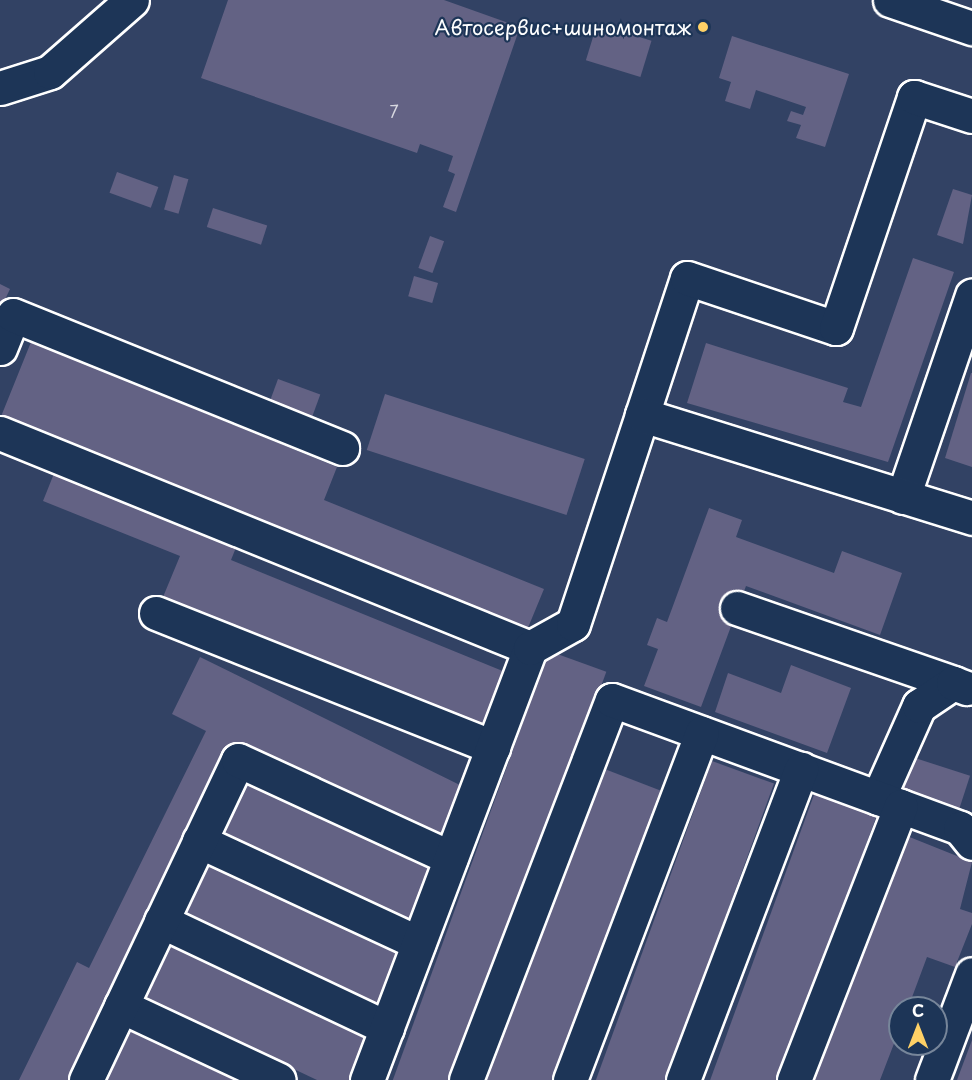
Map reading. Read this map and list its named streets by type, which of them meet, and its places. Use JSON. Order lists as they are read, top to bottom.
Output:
{
  "places": ["Автосервис+шиномонтаж"],
  "house_numbers": ["7"],
  "north": "top"
}
